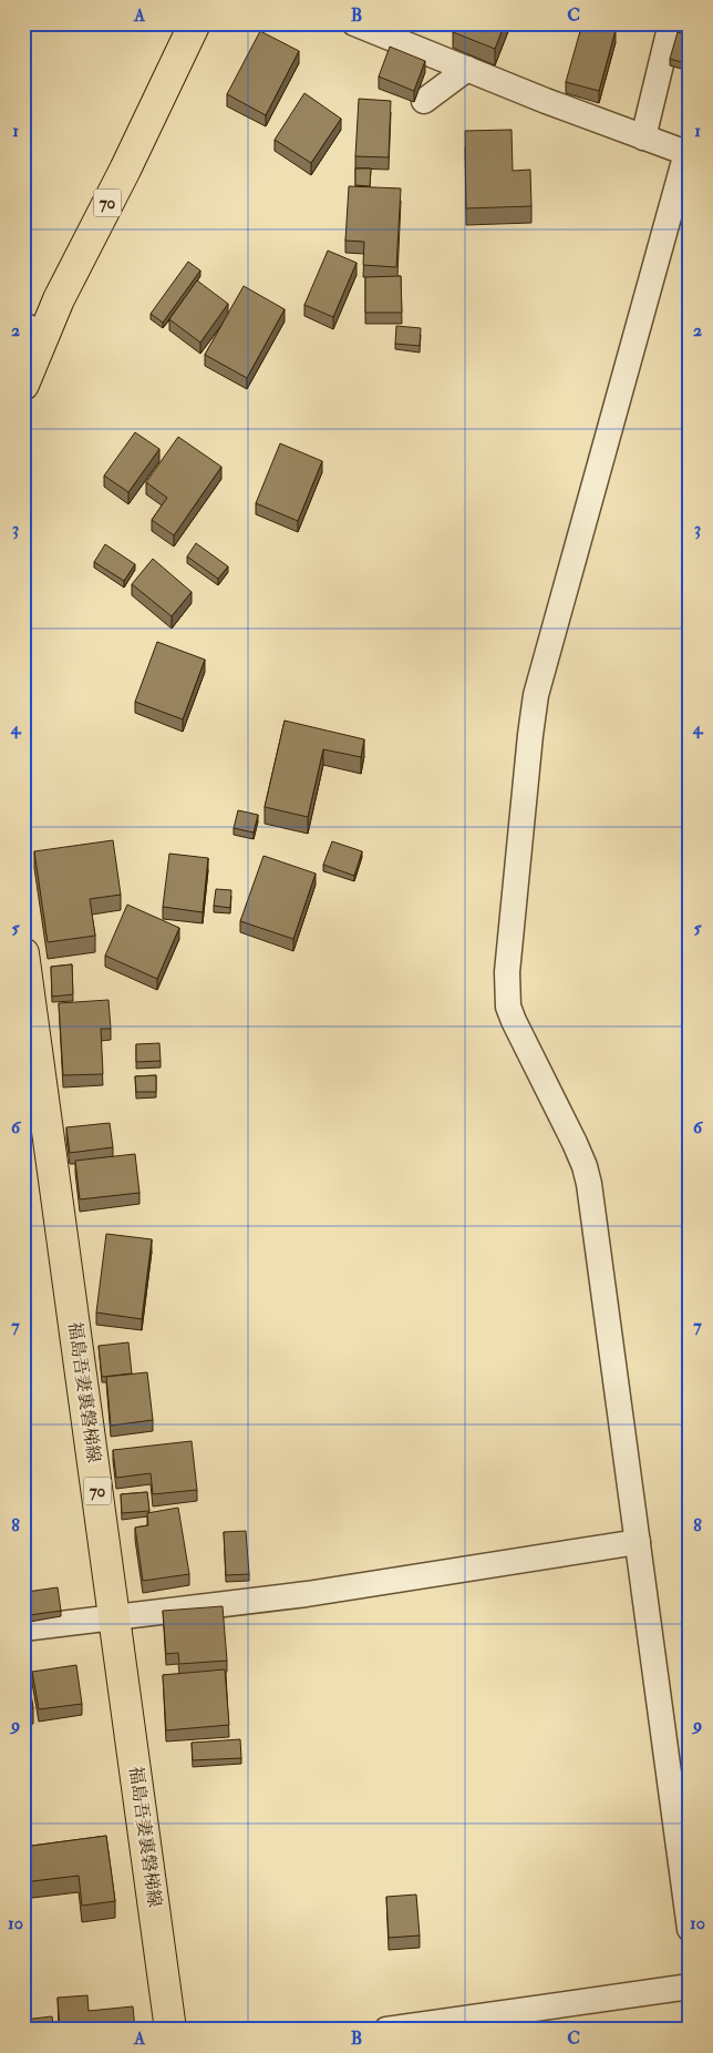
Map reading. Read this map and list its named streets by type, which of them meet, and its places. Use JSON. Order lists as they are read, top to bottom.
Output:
{
  "streets": {
    "main road": ["70", "福島吾妻裏磐梯線"]
  },
  "grid": {
    "columns": ["A", "B", "C"],
    "rows": [
      "1",
      "2",
      "3",
      "4",
      "5",
      "6",
      "7",
      "8",
      "9",
      "10"
    ]
  }
}
